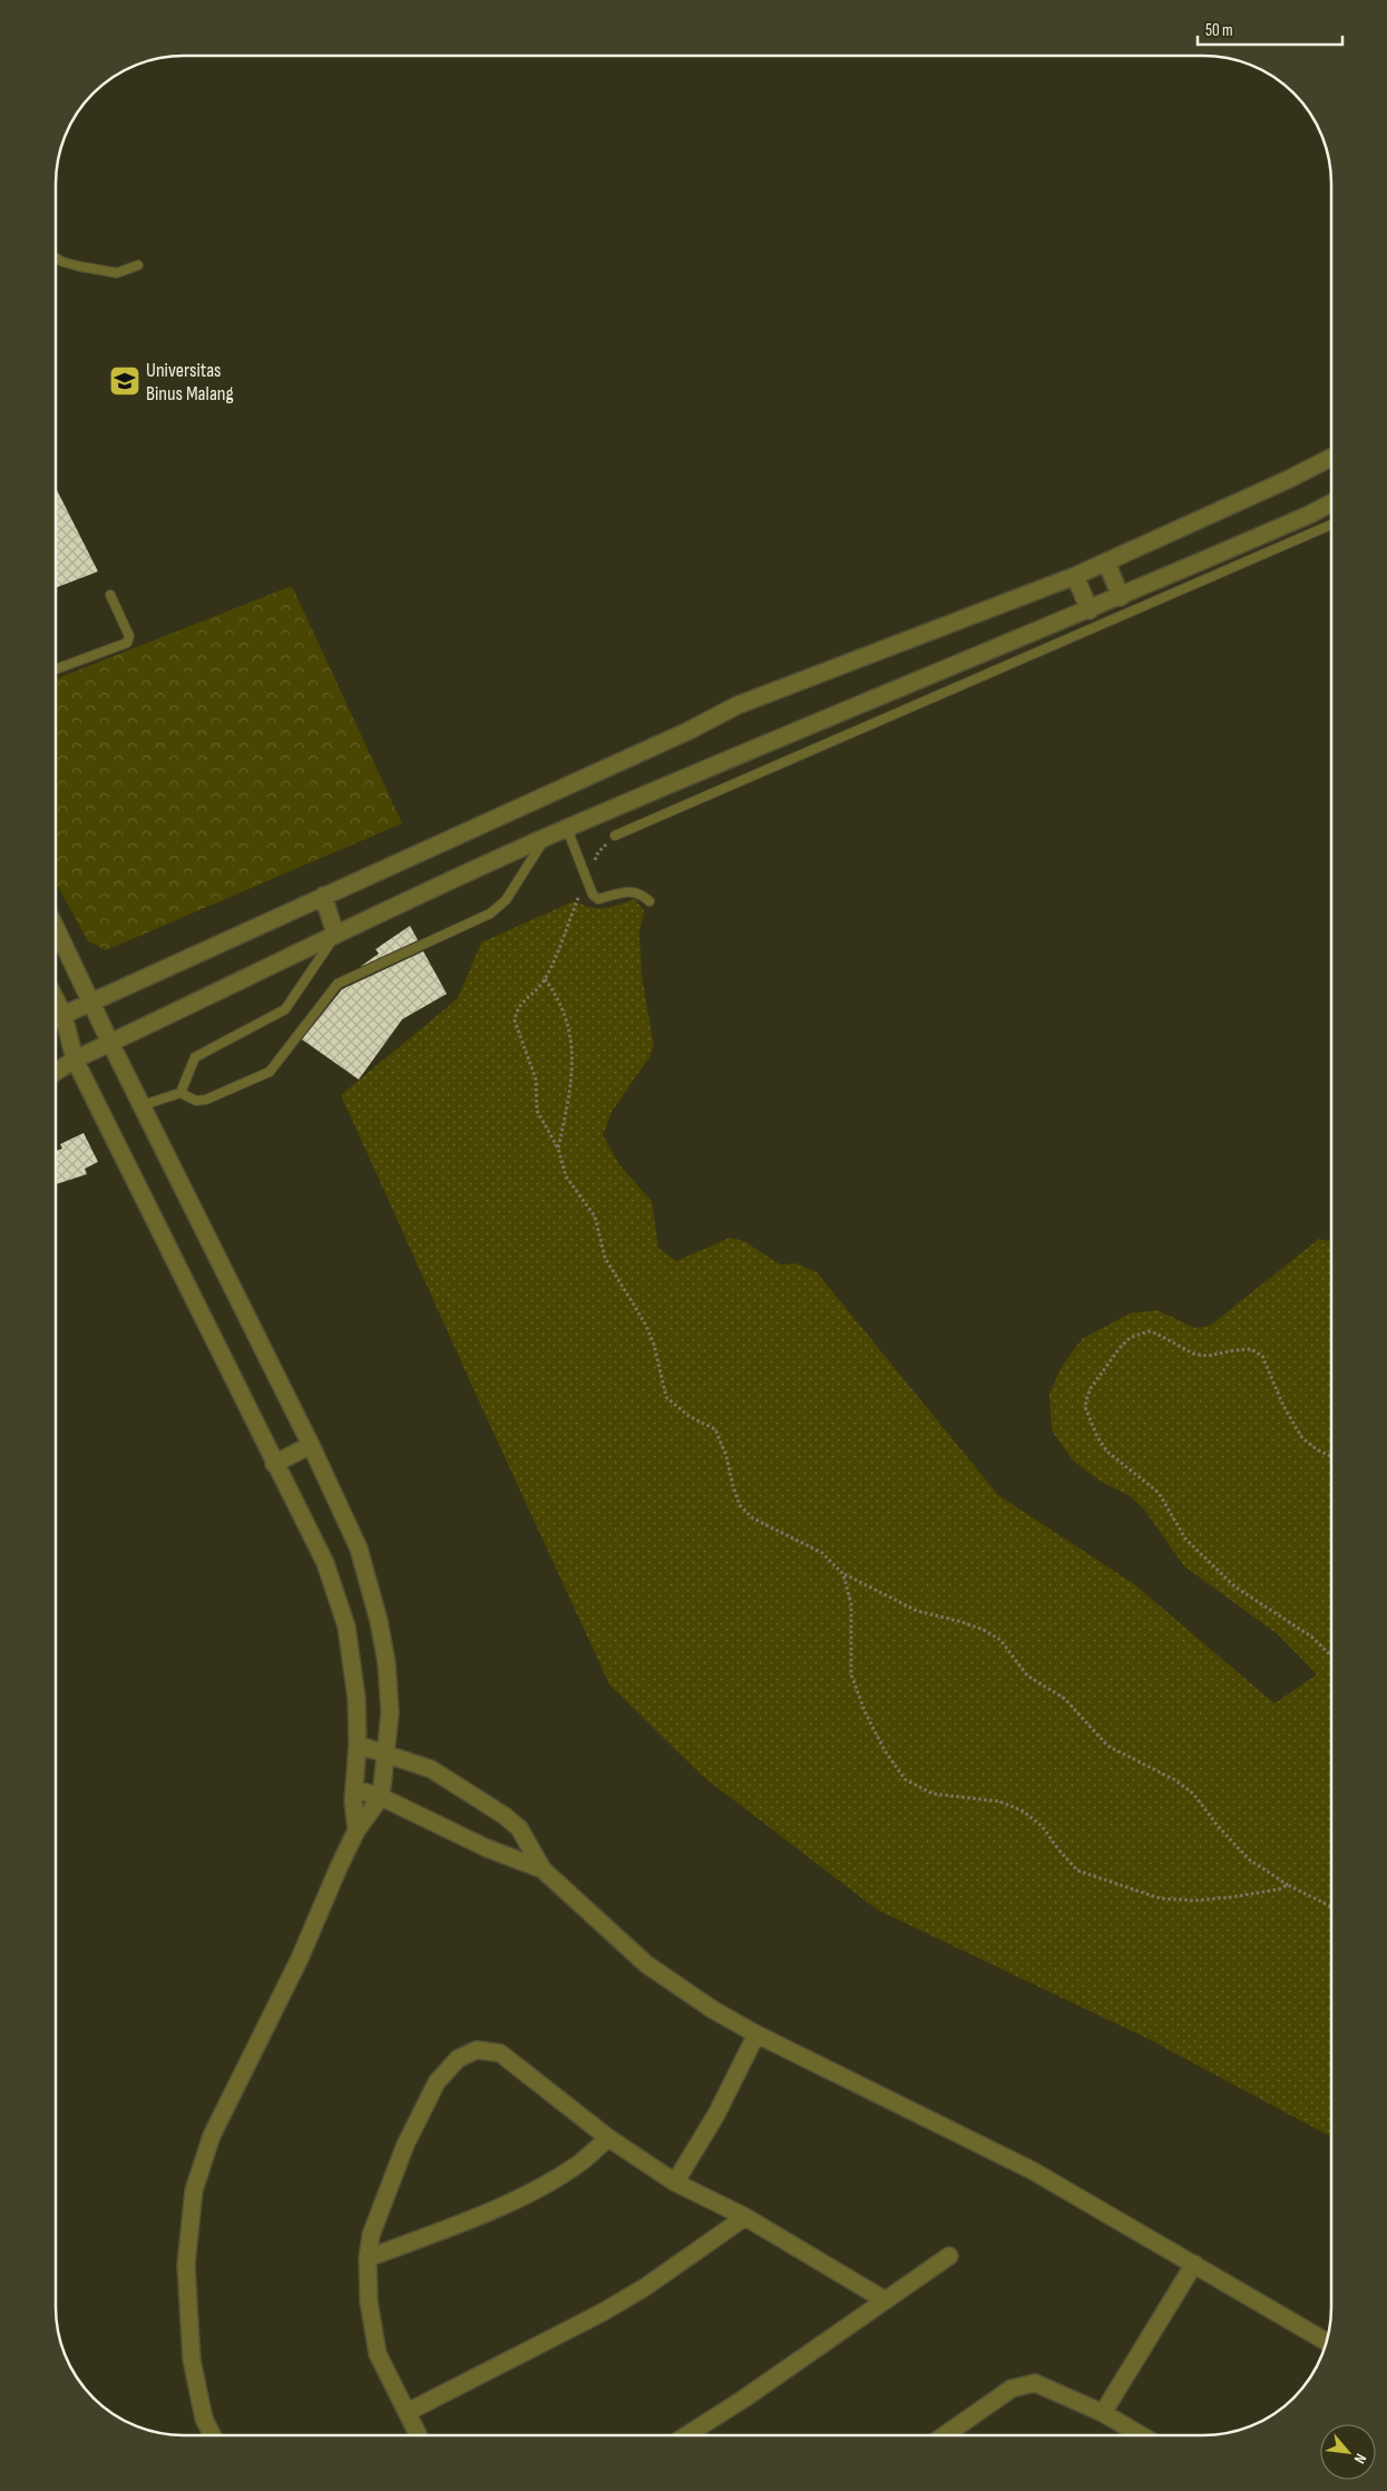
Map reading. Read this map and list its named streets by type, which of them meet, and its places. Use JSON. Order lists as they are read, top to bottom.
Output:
{
  "places": {
    "school or university": ["Universitas Binus Malang"]
  },
  "scale_bar": "50 m",
  "north": "bottom right"
}
